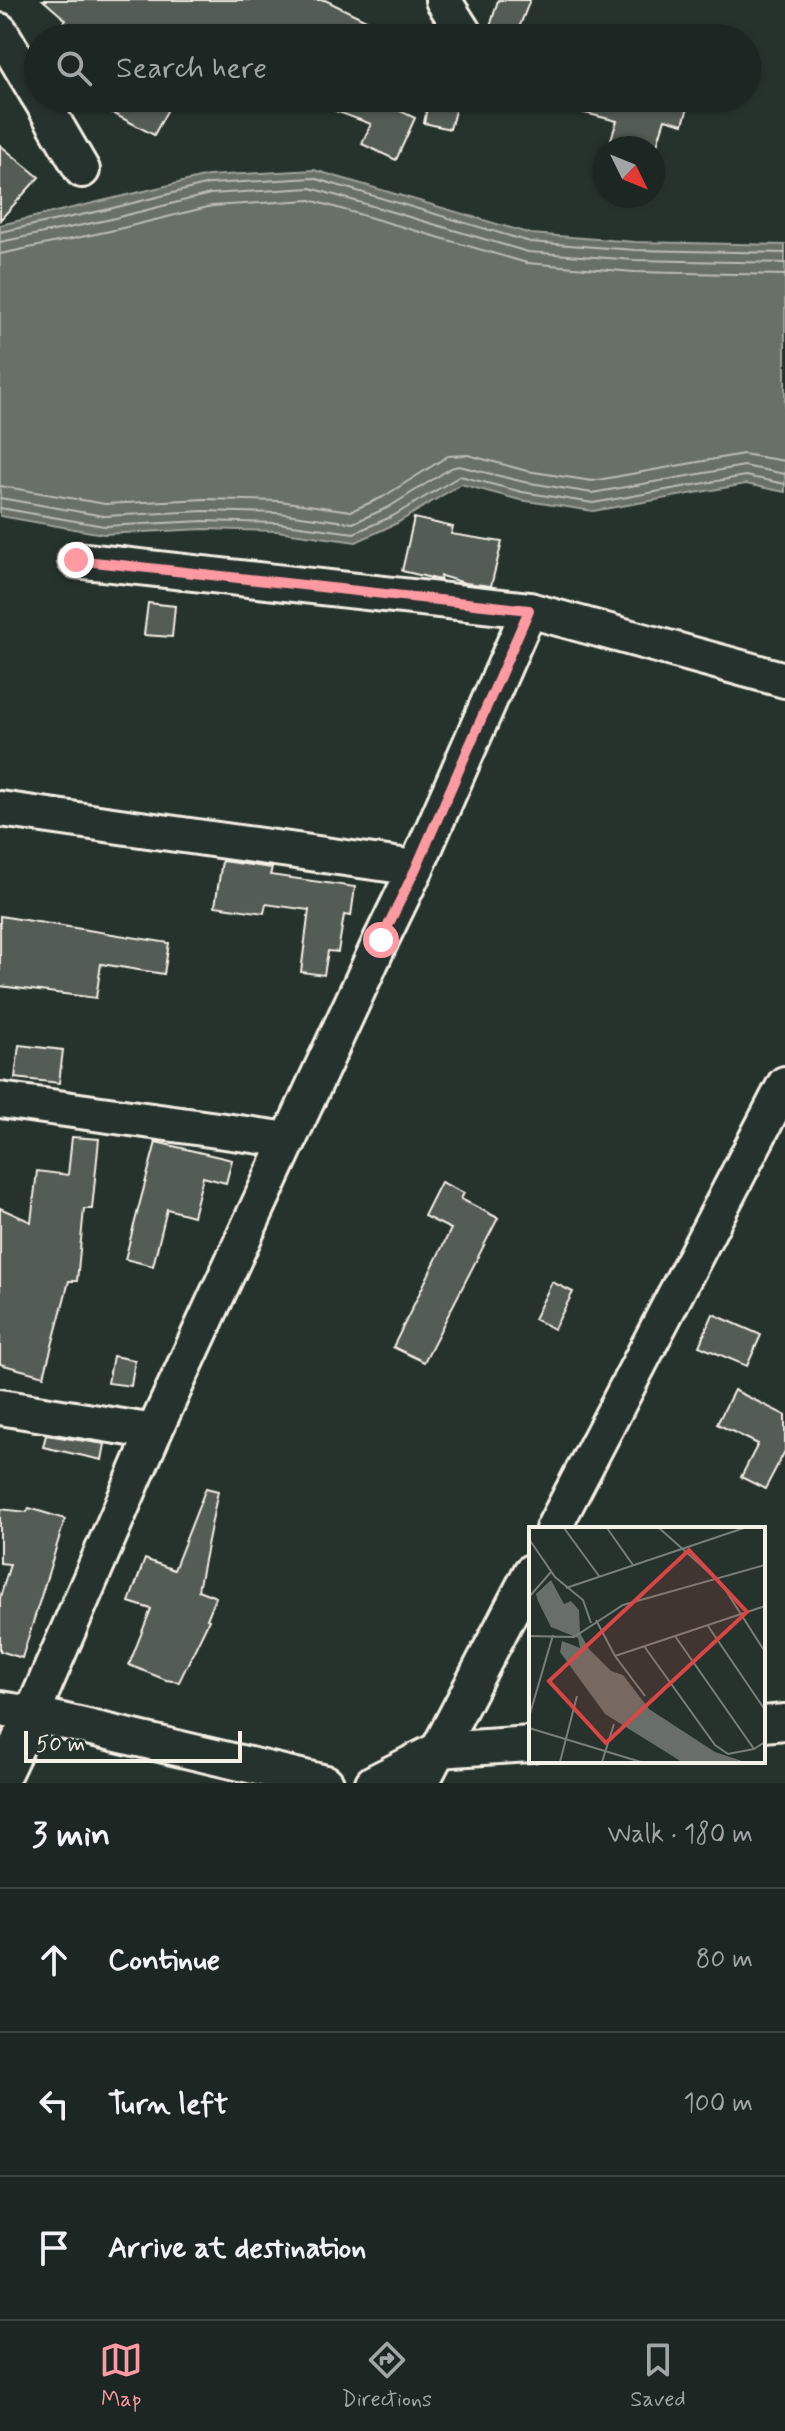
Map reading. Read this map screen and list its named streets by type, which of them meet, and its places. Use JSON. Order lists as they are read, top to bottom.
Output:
{
  "scale_bar": "50 m",
  "north": "bottom right",
  "page": {
    "search": "Search here",
    "scale": "50 m",
    "heading": ["3 min", "Walk · 180 m"],
    "list": [
      ["Continue", "80 m"],
      ["Turn left", "100 m"],
      "Arrive at destination"
    ],
    "nav": ["Map", "Directions", "Saved"]
  }
}
